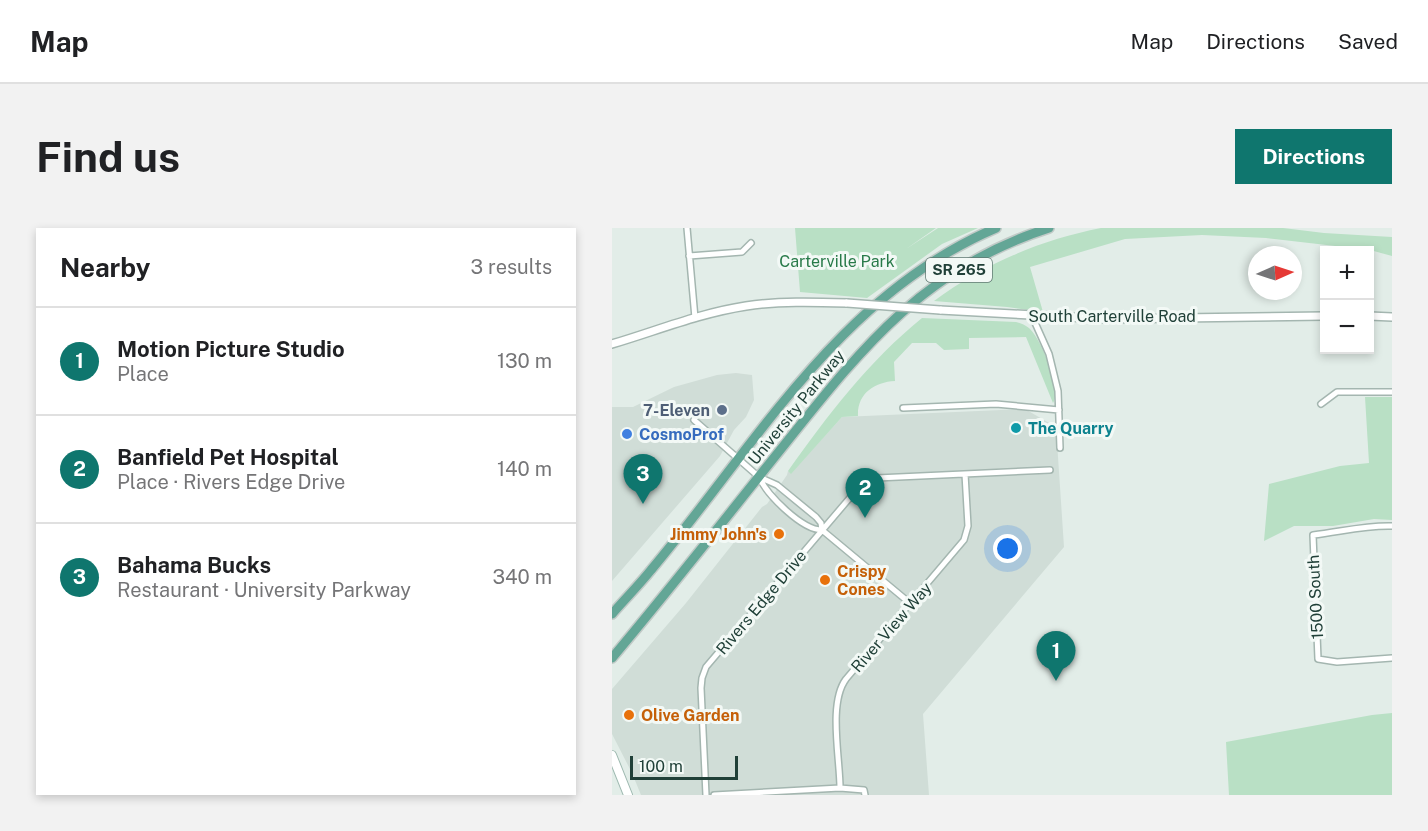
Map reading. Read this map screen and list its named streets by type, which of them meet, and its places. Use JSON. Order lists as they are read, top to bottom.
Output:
{
  "streets": {
    "main road": ["SR 265", "University Parkway"],
    "street": [
      "South Carterville Road",
      "1500 South",
      "Rivers Edge Drive",
      "River View Way"
    ]
  },
  "crossings": [
    ["Rivers Edge Drive", "River View Way"]
  ],
  "parks": ["Carterville Park"],
  "places": [
    "7-Eleven",
    "The Quarry",
    "CosmoProf",
    "Jimmy John's",
    "Crispy Cones",
    "Olive Garden"
  ],
  "scale_bar": "100 m",
  "north": "right",
  "page": {
    "header": "Map",
    "nav": ["Map", "Directions", "Saved"],
    "buttons": "Directions",
    "title": "Find us",
    "heading": ["Nearby", "3 results"],
    "map_buttons": ["+", "−"],
    "list": [
      {
        "mark": "1",
        "name": "Motion Picture Studio",
        "note": "Place",
        "value": "130 m"
      },
      {
        "mark": "2",
        "name": "Banfield Pet Hospital",
        "note": "Place · Rivers Edge Drive",
        "value": "140 m"
      },
      {
        "mark": "3",
        "name": "Bahama Bucks",
        "note": "Restaurant · University Parkway",
        "value": "340 m"
      }
    ],
    "pins": ["3", "2", "1"],
    "scale": "100 m"
  }
}
